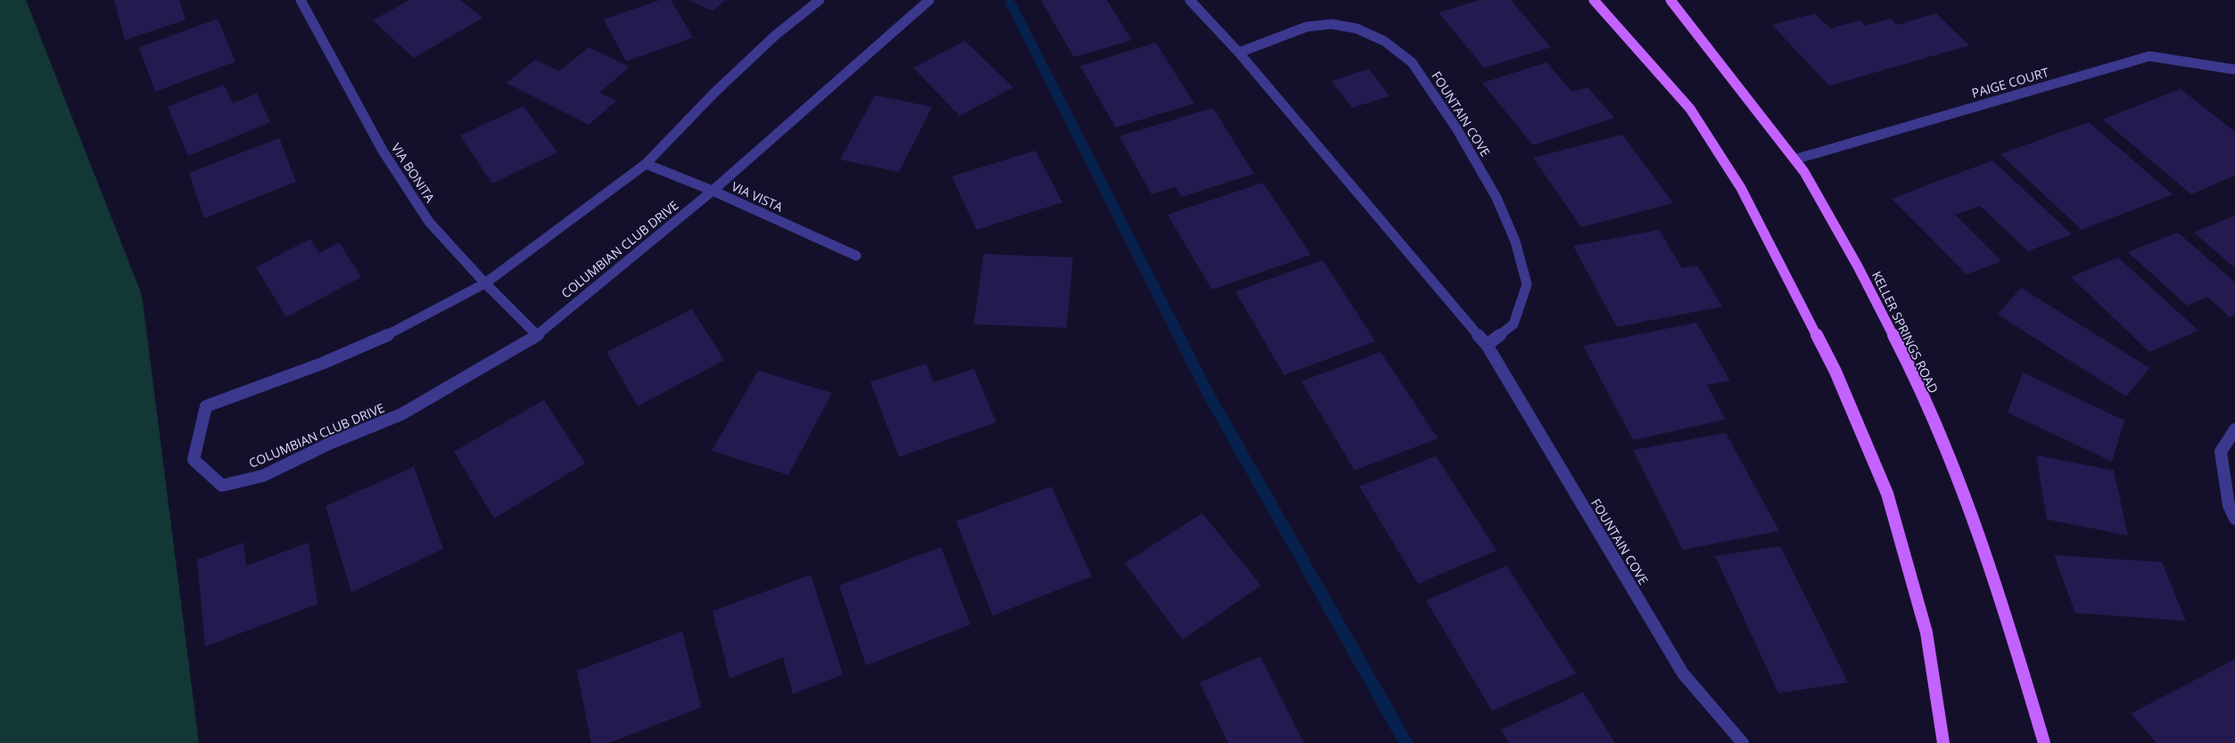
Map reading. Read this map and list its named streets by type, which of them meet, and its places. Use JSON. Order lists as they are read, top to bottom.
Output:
{
  "streets": {
    "main road": ["KELLER SPRINGS ROAD"],
    "street": [
      "PAIGE COURT",
      "FOUNTAIN COVE",
      "VIA BONITA",
      "VIA VISTA",
      "COLUMBIAN CLUB DRIVE"
    ]
  },
  "crossings": [
    ["PAIGE COURT", "KELLER SPRINGS ROAD"],
    ["VIA BONITA", "COLUMBIAN CLUB DRIVE"],
    ["VIA VISTA", "COLUMBIAN CLUB DRIVE"]
  ]
}
